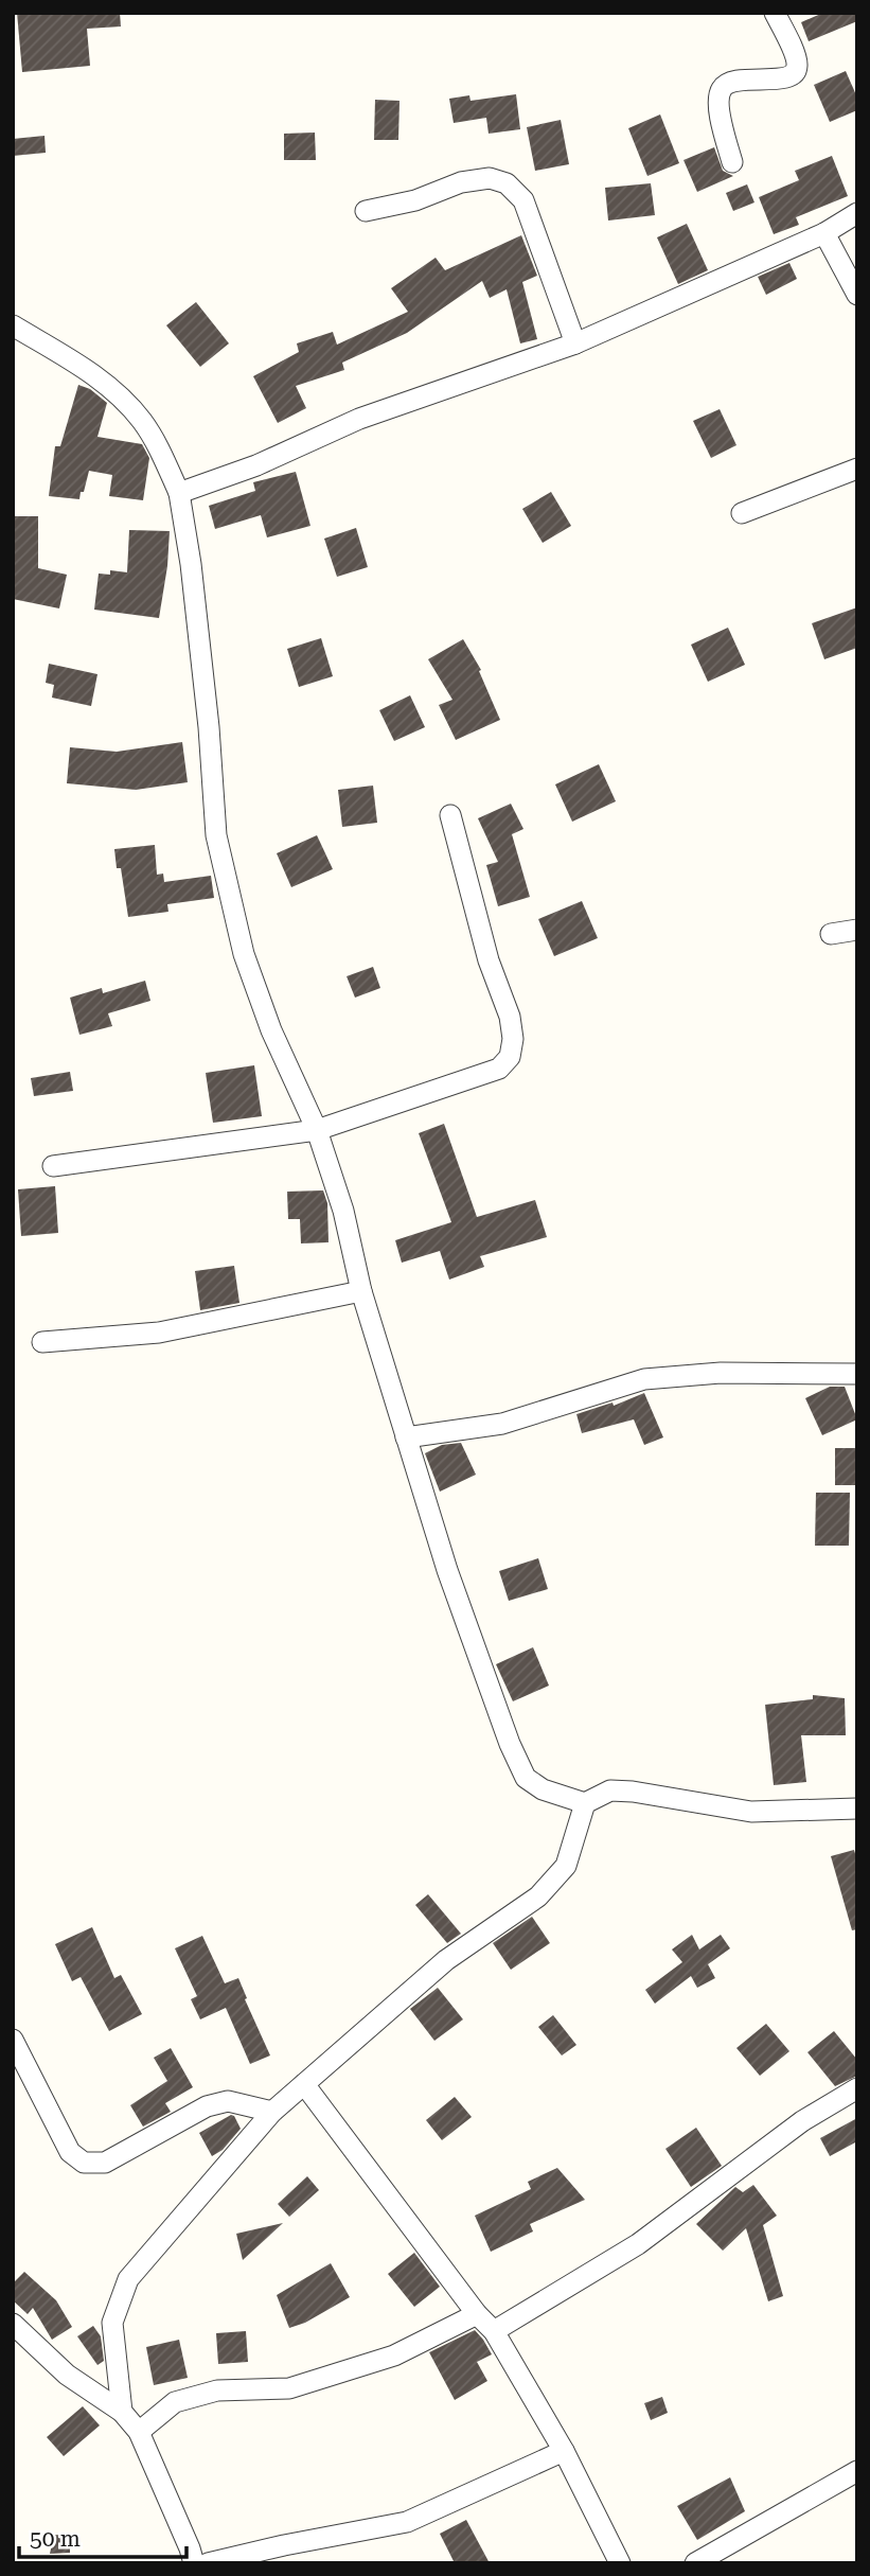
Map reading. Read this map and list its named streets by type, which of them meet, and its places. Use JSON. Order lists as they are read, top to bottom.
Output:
{
  "scale_bar": "50 m"
}
